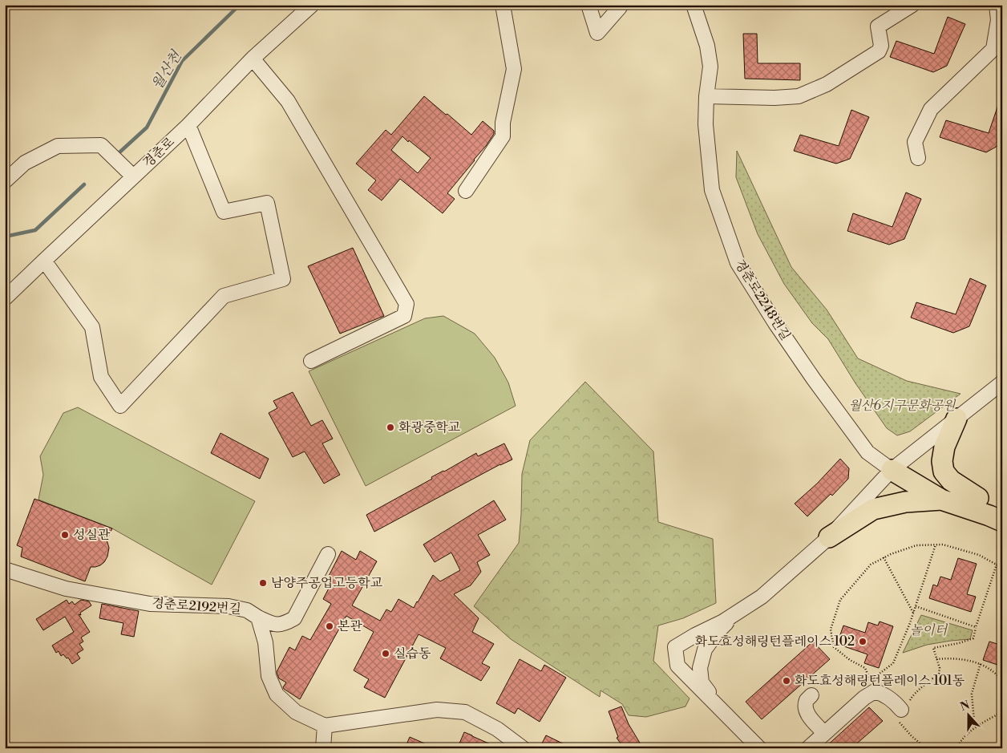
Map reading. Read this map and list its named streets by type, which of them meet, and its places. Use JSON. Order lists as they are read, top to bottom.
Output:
{
  "streets": {
    "street": ["경춘로", "경춘로2248번길", "경춘로2192번길"]
  },
  "water": ["월산천"],
  "parks": ["월산6지구문화공원", "놀이터"],
  "places": [
    "화광중학교",
    "성실관",
    "남양주공업고등학교",
    "본관",
    "화도효성해링턴플레이스 102",
    "실습동",
    "화도효성해링턴플레이스 101동"
  ],
  "north": "top"
}
